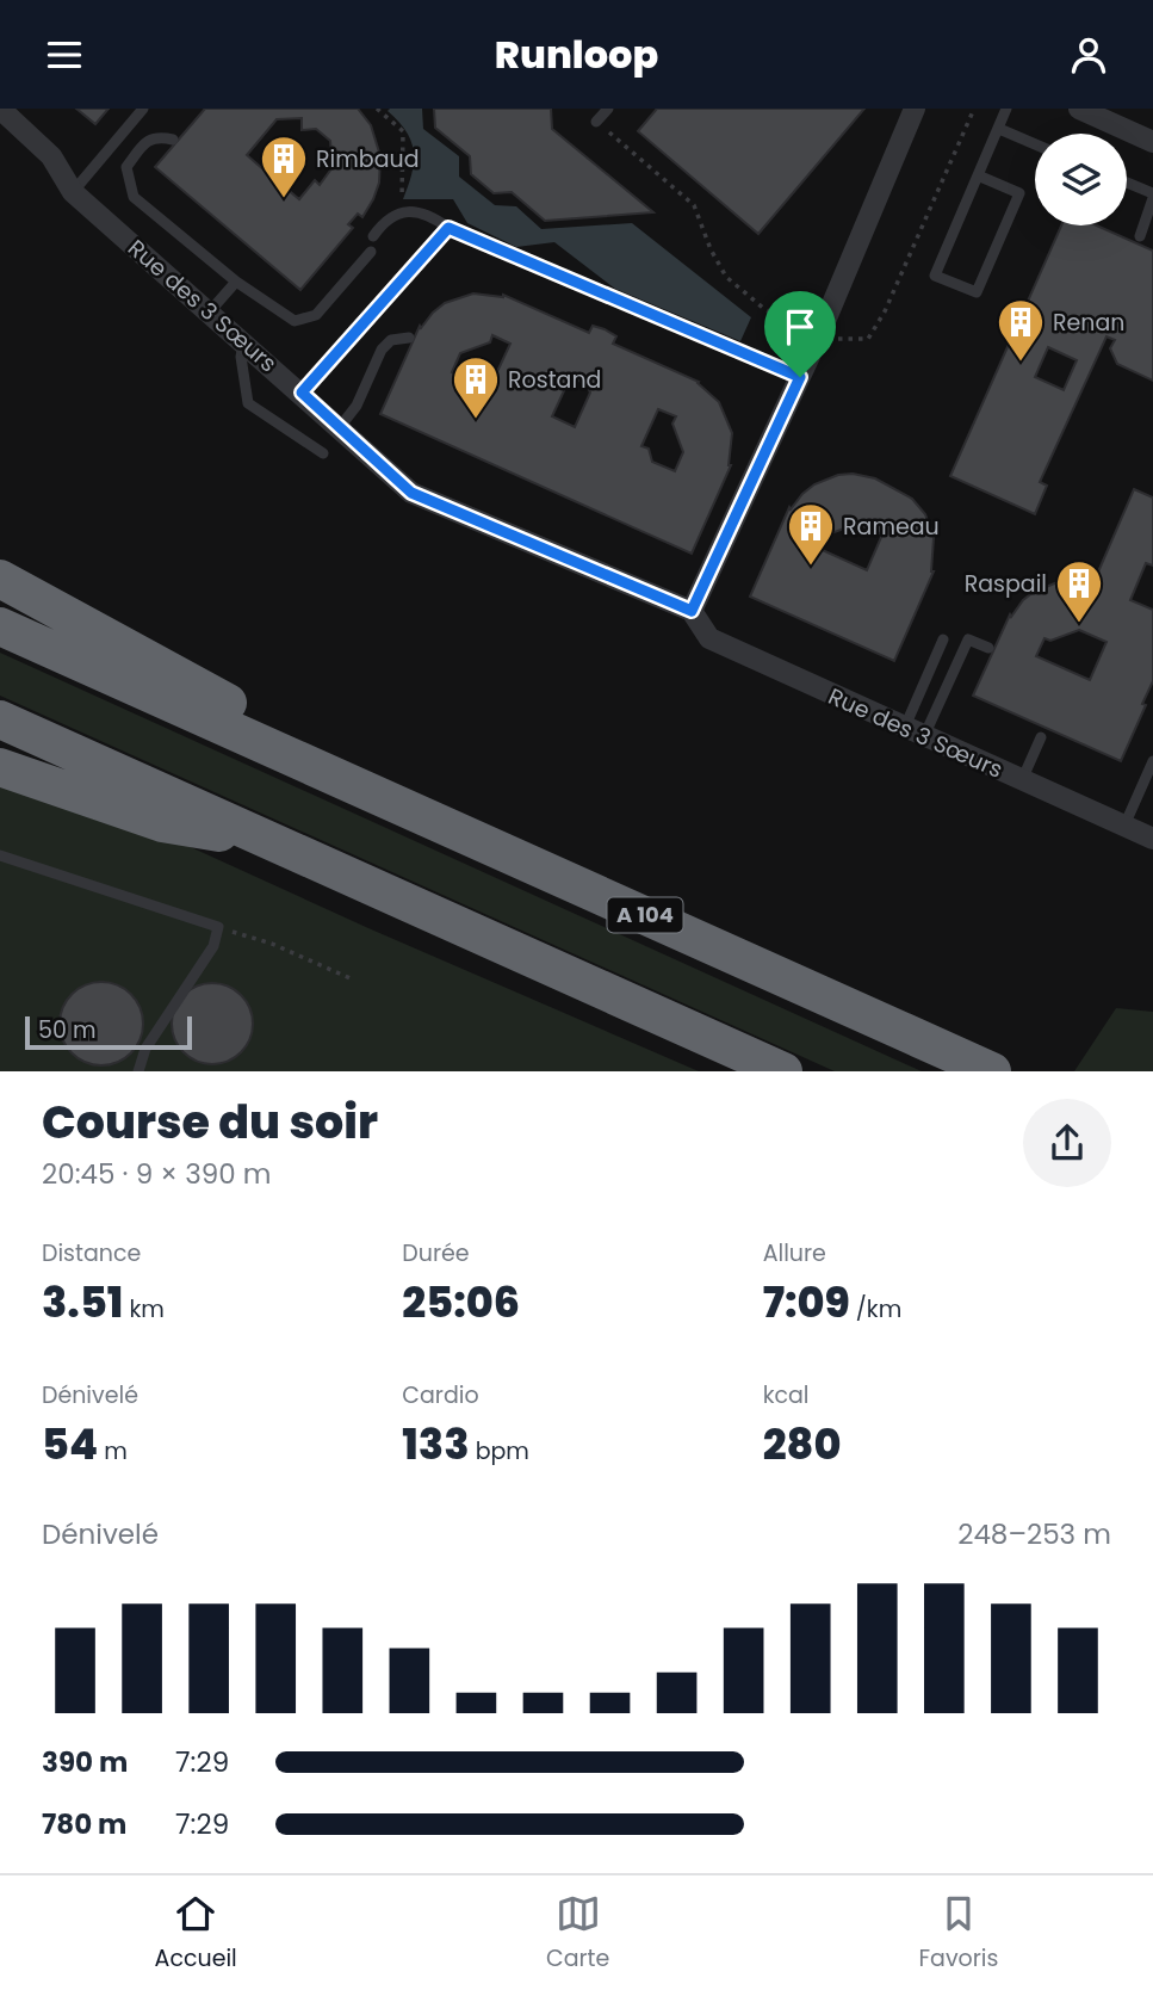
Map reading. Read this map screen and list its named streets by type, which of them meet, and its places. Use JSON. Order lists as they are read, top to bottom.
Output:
{
  "streets": {
    "highway": ["A 104"],
    "street": ["Rue des 3 Sœurs"]
  },
  "places": {
    "building": [
      "Rimbaud",
      "Renan",
      "Rostand",
      "Rameau",
      "Raspail"
    ]
  },
  "scale_bar": "50 m",
  "page": {
    "header": "Runloop",
    "scale": "50 m",
    "heading": ["Course du soir", "20:45 · 9 × 390 m"],
    "stats": [
      ["Distance", "3.51 km"],
      ["Durée", "25:06"],
      ["Allure", "7:09 /km"],
      ["Dénivelé", "54 m"],
      ["Cardio", "133 bpm"],
      ["kcal", "280"]
    ],
    "chart": ["Dénivelé", "248–253 m"],
    "list": [
      {
        "name": "390 m",
        "note": "7:29"
      },
      {
        "name": "780 m",
        "note": "7:29"
      }
    ],
    "tabs": ["Accueil", "Carte", "Favoris"]
  }
}
